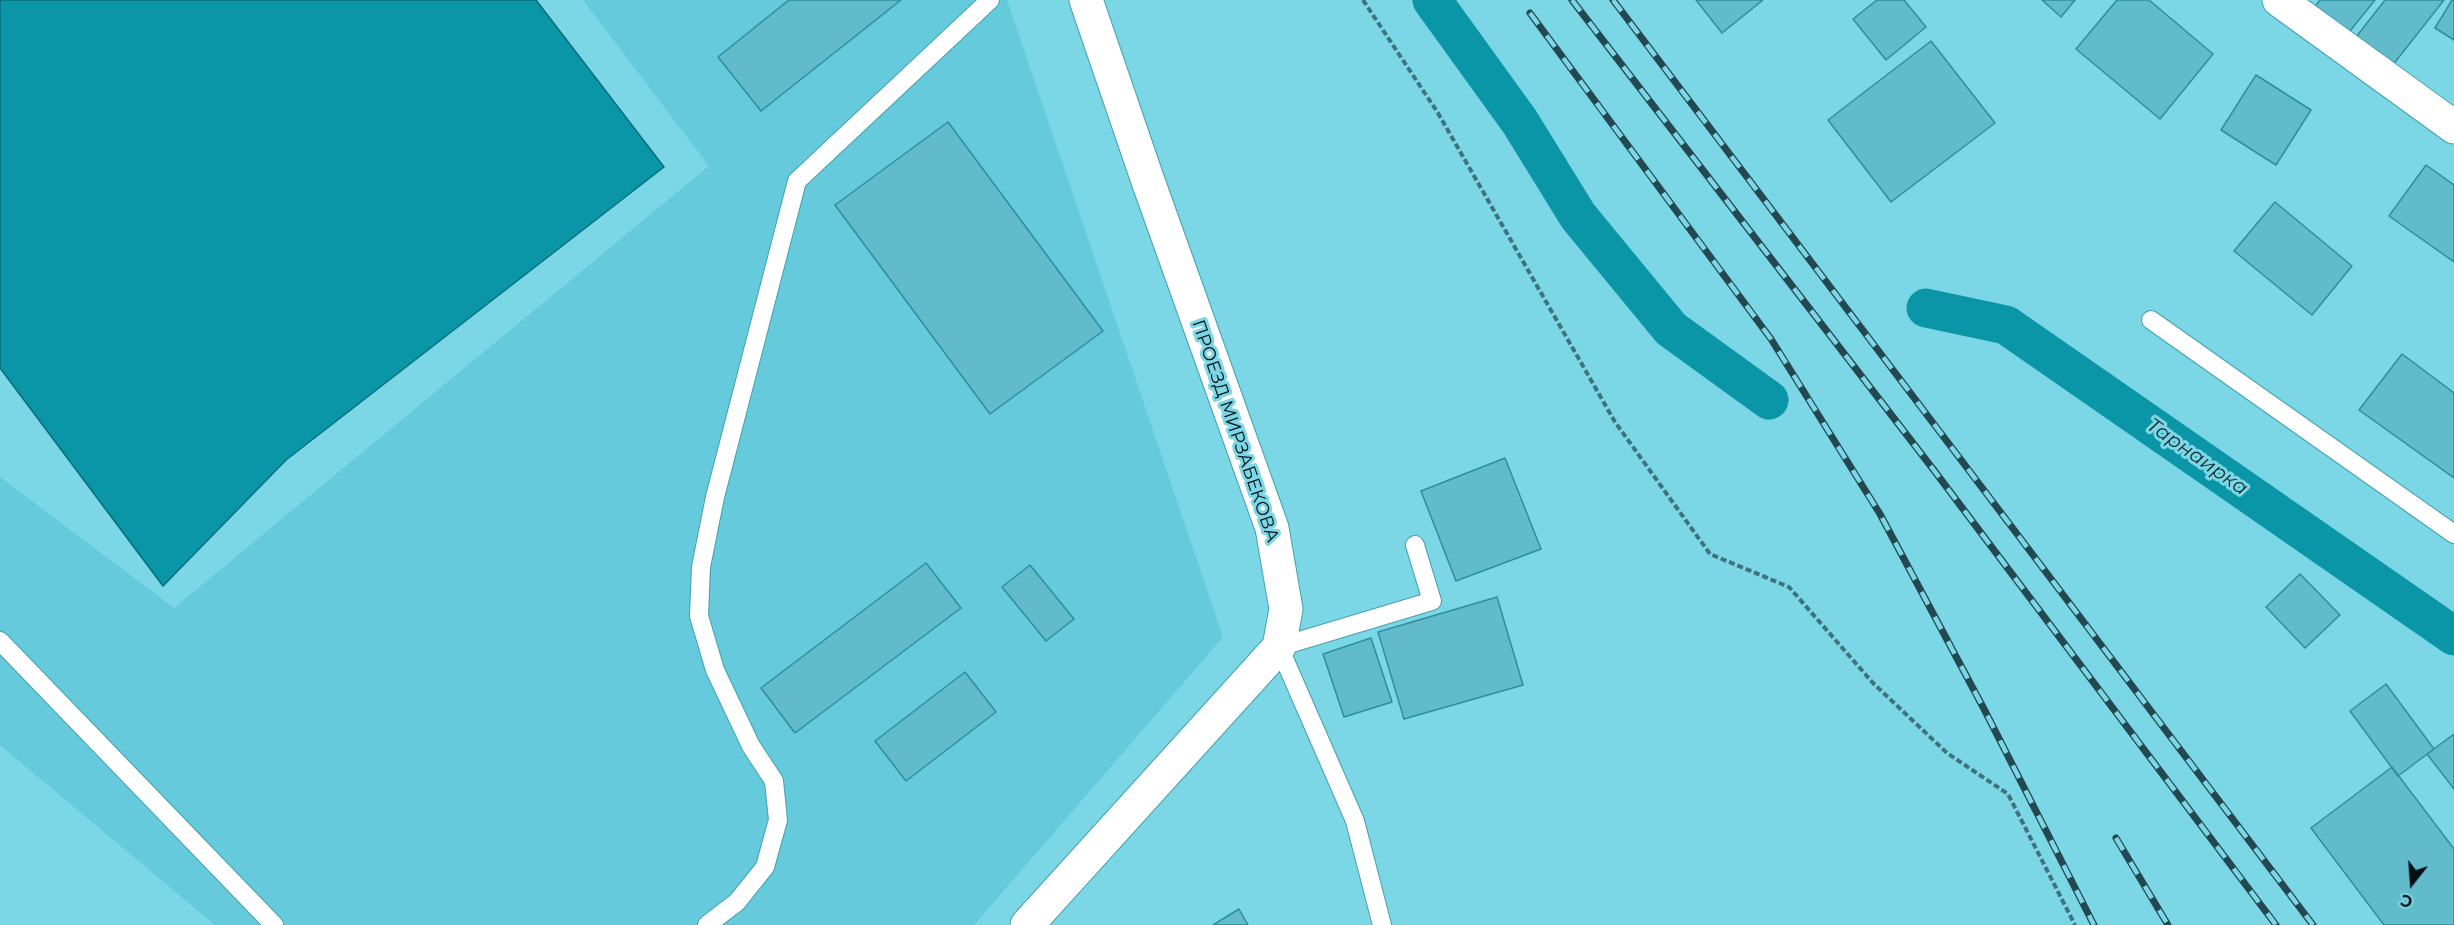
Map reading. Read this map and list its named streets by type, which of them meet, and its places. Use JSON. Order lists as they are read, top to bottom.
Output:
{
  "streets": {
    "street": ["ПРОЕЗД МИРЗАБЕКОВА"]
  },
  "water": ["Тарнаирка"],
  "north": "bottom"
}
